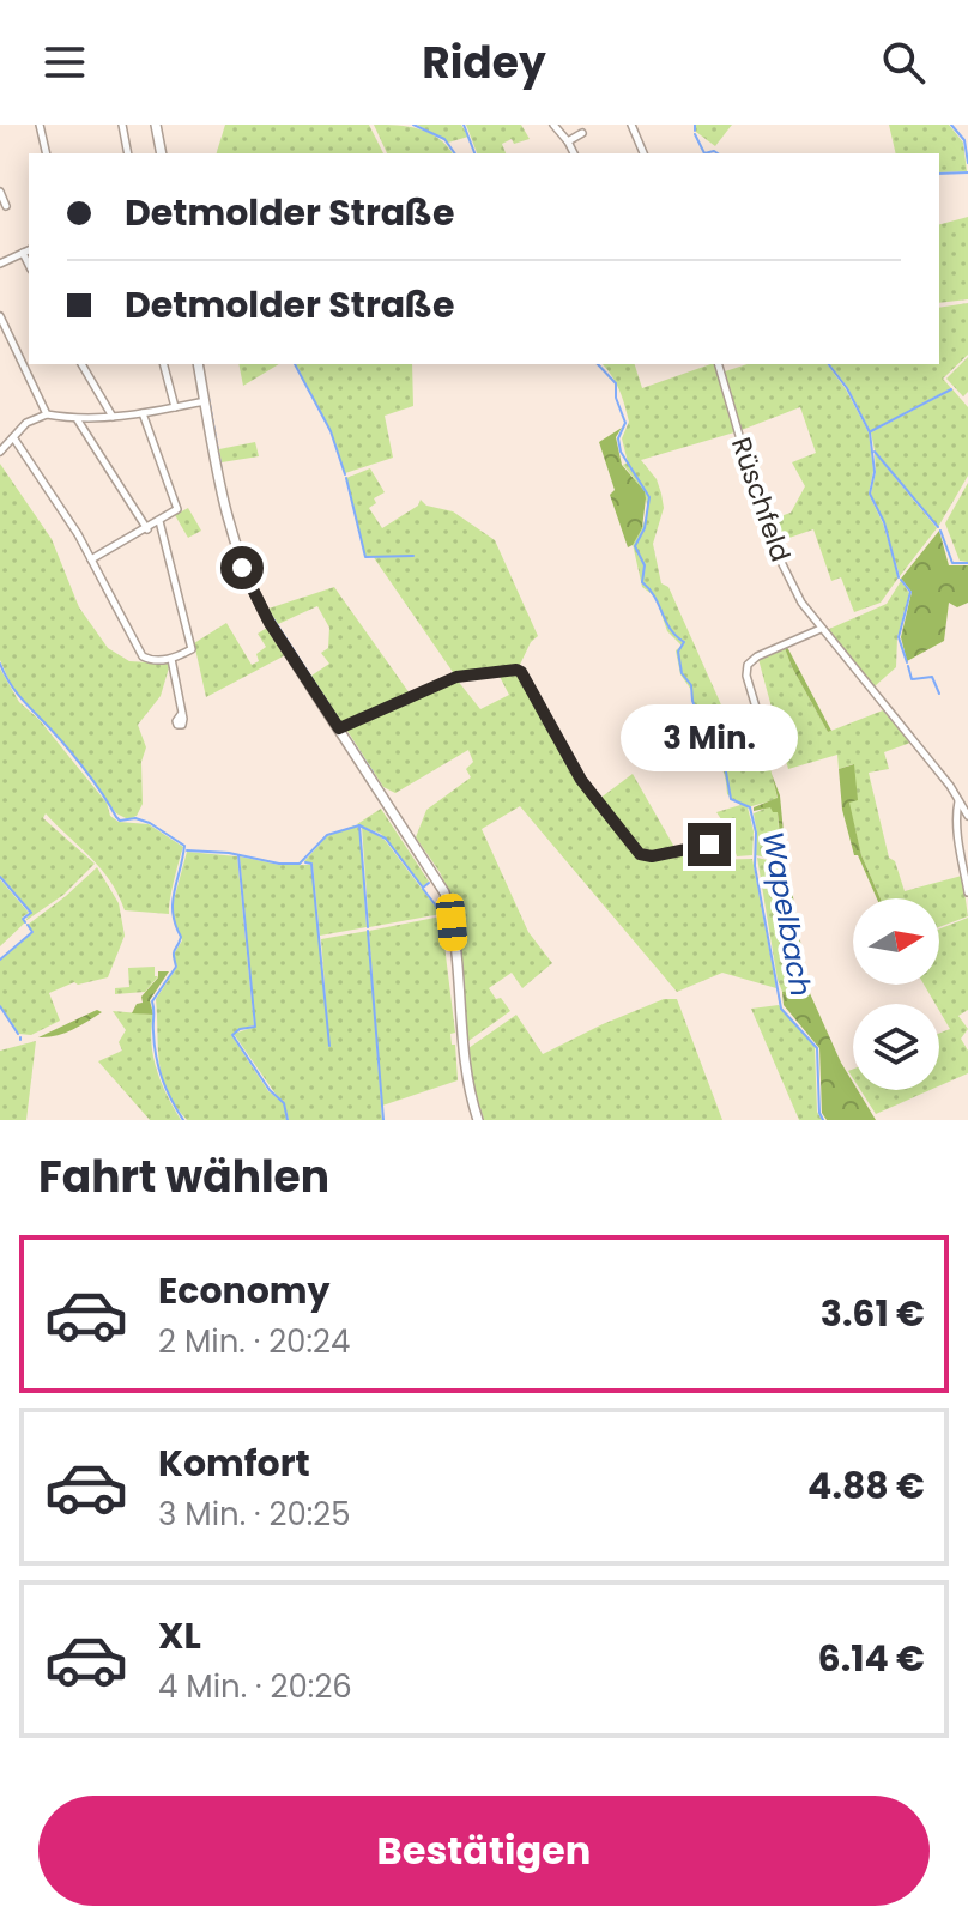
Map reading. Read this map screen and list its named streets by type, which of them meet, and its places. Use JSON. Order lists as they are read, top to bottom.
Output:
{
  "streets": {
    "street": ["Rüschfeld"]
  },
  "water": ["Wapelbach"],
  "north": "right",
  "page": {
    "header": "Ridey",
    "banner": ["Detmolder Straße", "Detmolder Straße"],
    "bubble": "3 Min.",
    "heading": "Fahrt wählen",
    "list": [
      {
        "name": "Economy",
        "note": "2 Min. · 20:24",
        "value": "3.61 €"
      },
      {
        "name": "Komfort",
        "note": "3 Min. · 20:25",
        "value": "4.88 €"
      },
      {
        "name": "XL",
        "note": "4 Min. · 20:26",
        "value": "6.14 €"
      }
    ],
    "buttons": "Bestätigen"
  }
}
